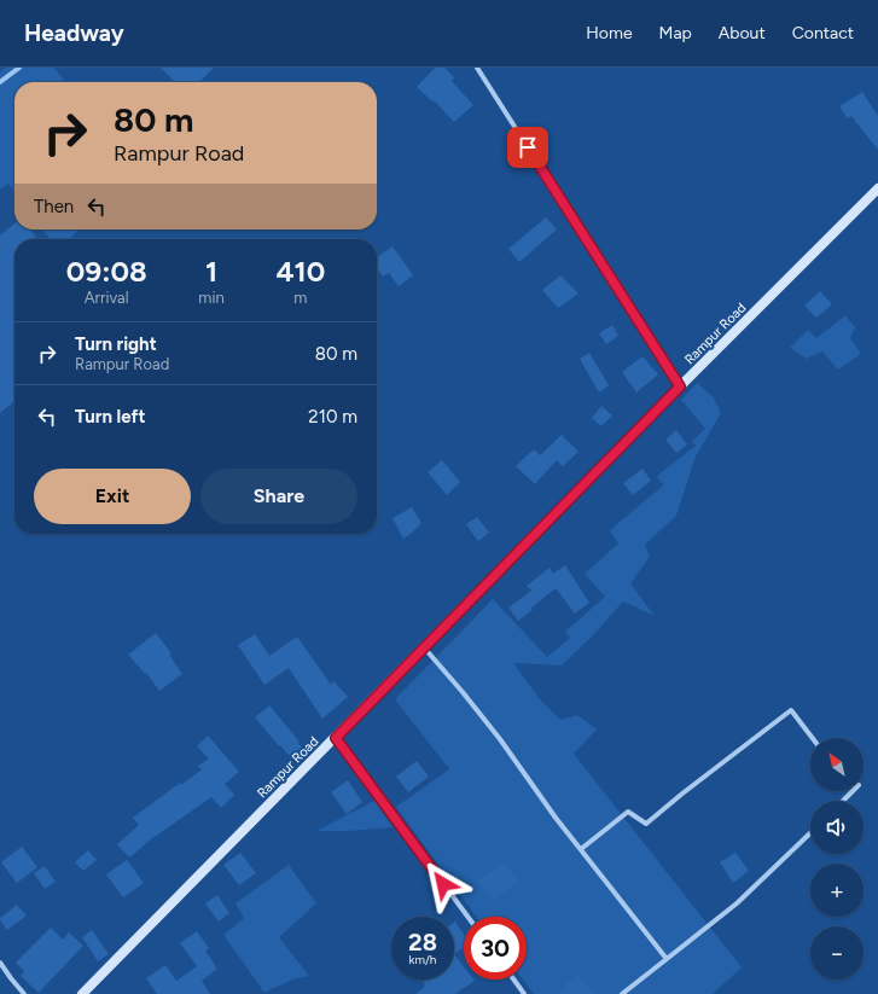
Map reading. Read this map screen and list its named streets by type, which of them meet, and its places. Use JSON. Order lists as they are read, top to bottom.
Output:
{
  "streets": {
    "main road": ["Rampur Road"]
  },
  "north": "top left",
  "page": {
    "header": "Headway",
    "nav": [
      "Home",
      "Map",
      "About",
      "Contact"
    ],
    "turn": ["80 m", "Rampur Road"],
    "then": "Then",
    "eta": [
      "09:08",
      "Arrival",
      "1",
      "min",
      "410",
      "m"
    ],
    "list": [
      {
        "name": "Turn right",
        "note": "Rampur Road",
        "value": "80 m"
      },
      {
        "name": "Turn left",
        "value": "210 m"
      }
    ],
    "buttons": ["Exit", "Share"],
    "map_buttons": ["+", "−"],
    "speed": "28 km/h",
    "limit": "30"
  }
}
